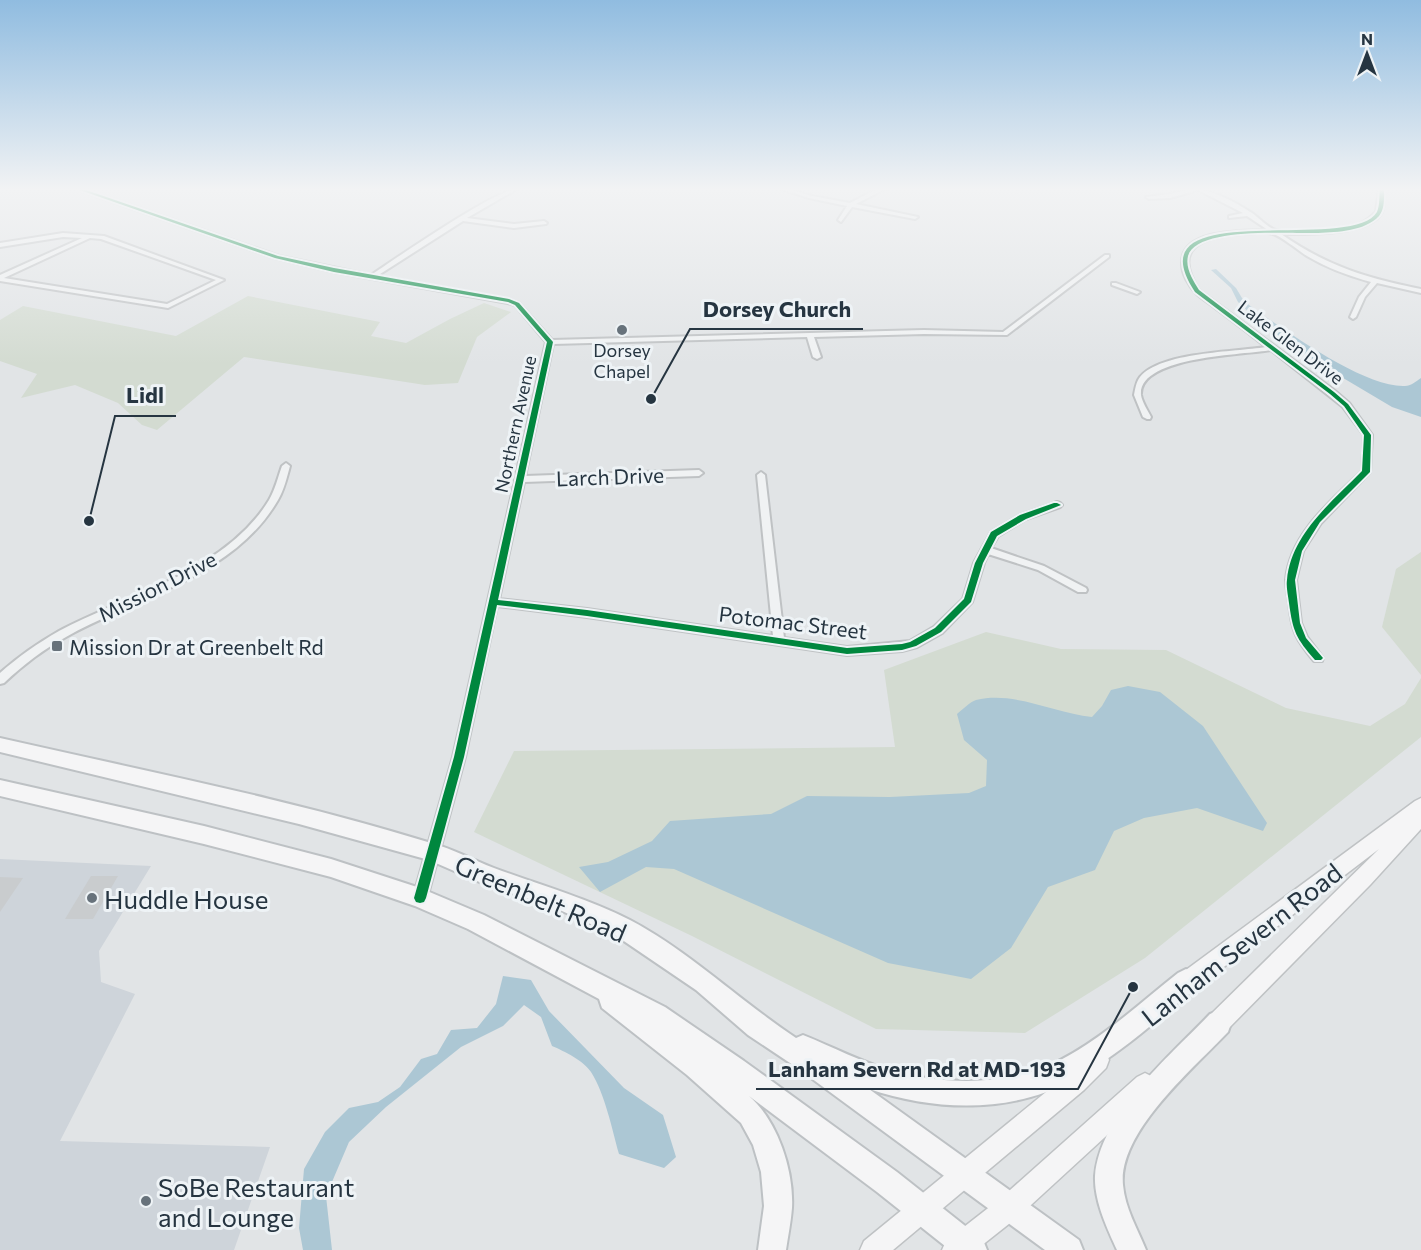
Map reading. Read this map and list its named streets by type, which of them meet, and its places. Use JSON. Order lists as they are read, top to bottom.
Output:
{
  "streets": {
    "main road": ["Greenbelt Road", "Lanham Severn Road"],
    "street": [
      "Lake Glen Drive",
      "Northern Avenue",
      "Larch Drive",
      "Mission Drive",
      "Potomac Street"
    ]
  },
  "crossings": [
    ["Northern Avenue", "Larch Drive"],
    ["Northern Avenue", "Potomac Street"],
    ["Northern Avenue", "Greenbelt Road"],
    ["Greenbelt Road", "Lanham Severn Road"]
  ],
  "places": {
    "other": [
      "Dorsey Chapel",
      "Dorsey Church",
      "Lidl",
      "Huddle House",
      "Lanham Severn Rd at MD-193",
      "SoBe Restaurant and Lounge"
    ],
    "transit": ["Mission Dr at Greenbelt Rd"]
  },
  "north": "top"
}
